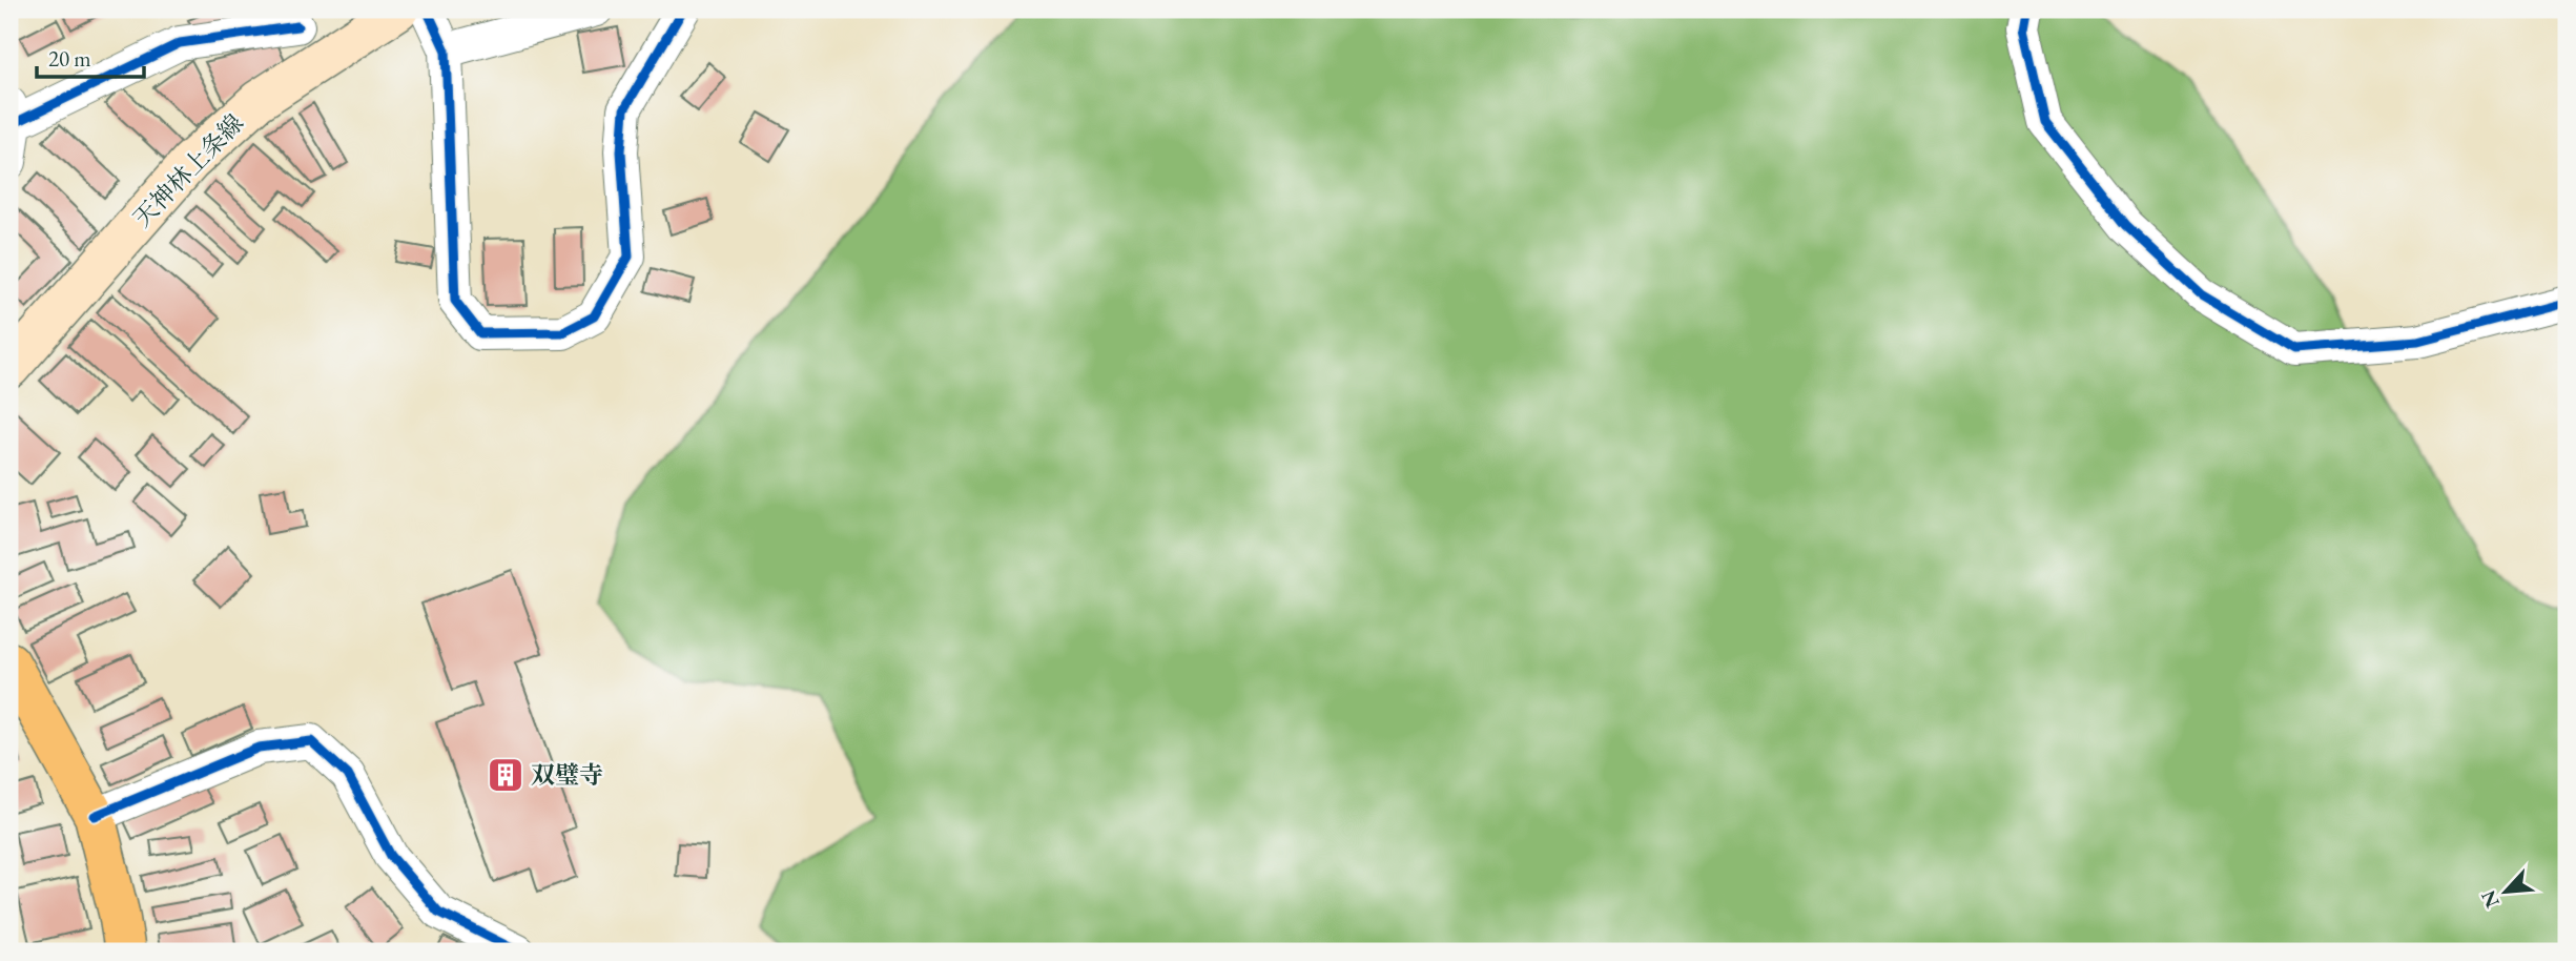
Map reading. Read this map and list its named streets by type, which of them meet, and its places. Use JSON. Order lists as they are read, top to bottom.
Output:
{
  "streets": {
    "main road": ["天神林上条線"]
  },
  "places": {
    "building": ["双璧寺"]
  },
  "scale_bar": "20 m",
  "north": "bottom left"
}
